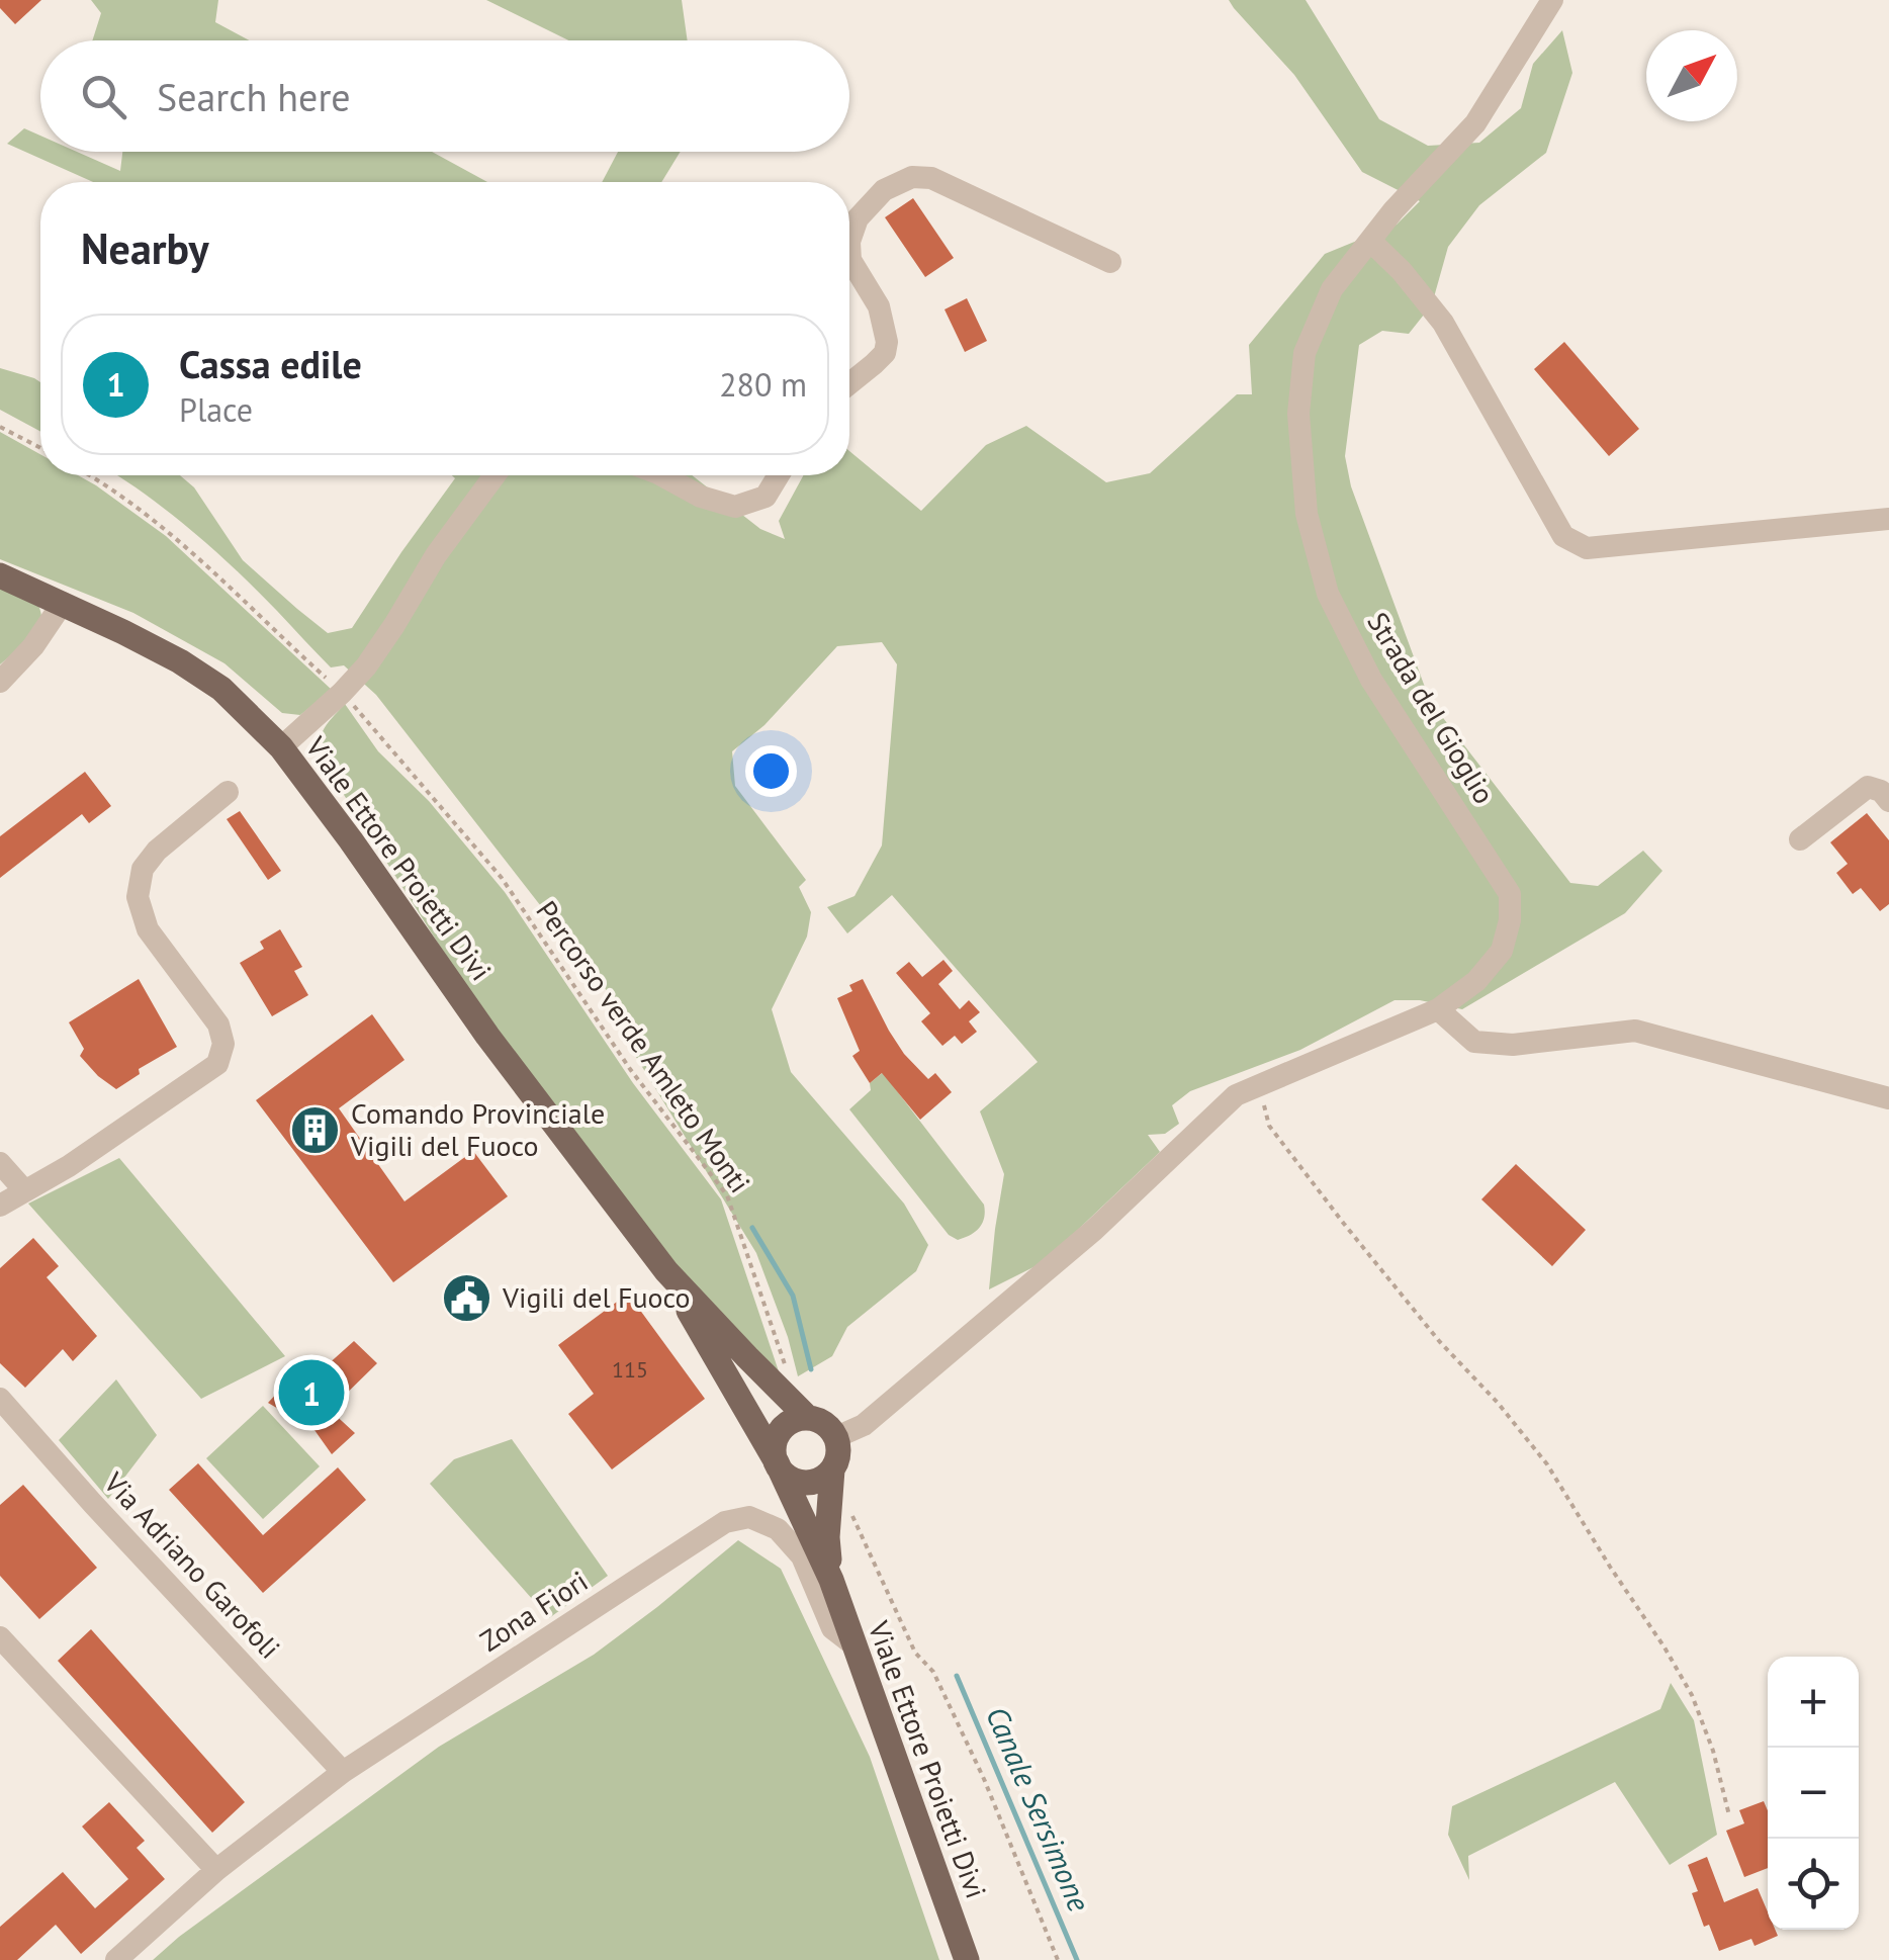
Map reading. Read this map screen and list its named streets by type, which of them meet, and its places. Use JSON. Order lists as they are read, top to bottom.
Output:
{
  "streets": {
    "main road": ["Viale Ettore Proietti Divi"],
    "street": ["Strada del Gioglio", "Via Adriano Garofoli", "Zona Fiori"],
    "path": ["Percorso verde Amleto Monti"]
  },
  "crossings": [
    ["Strada del Gioglio", "Viale Ettore Proietti Divi"],
    ["Viale Ettore Proietti Divi", "Zona Fiori"],
    ["Via Adriano Garofoli", "Zona Fiori"]
  ],
  "water": ["Canale Sersimone"],
  "places": {
    "building": ["Comando Provinciale Vigili del Fuoco"],
    "public building": ["Vigili del Fuoco"]
  },
  "house_numbers": ["115"],
  "north": "top right",
  "page": {
    "search": "Search here",
    "heading": "Nearby",
    "list": [
      {
        "mark": "1",
        "name": "Cassa edile",
        "note": "Place",
        "value": "280 m"
      }
    ],
    "pins": "1",
    "map_buttons": ["+", "−"]
  }
}
